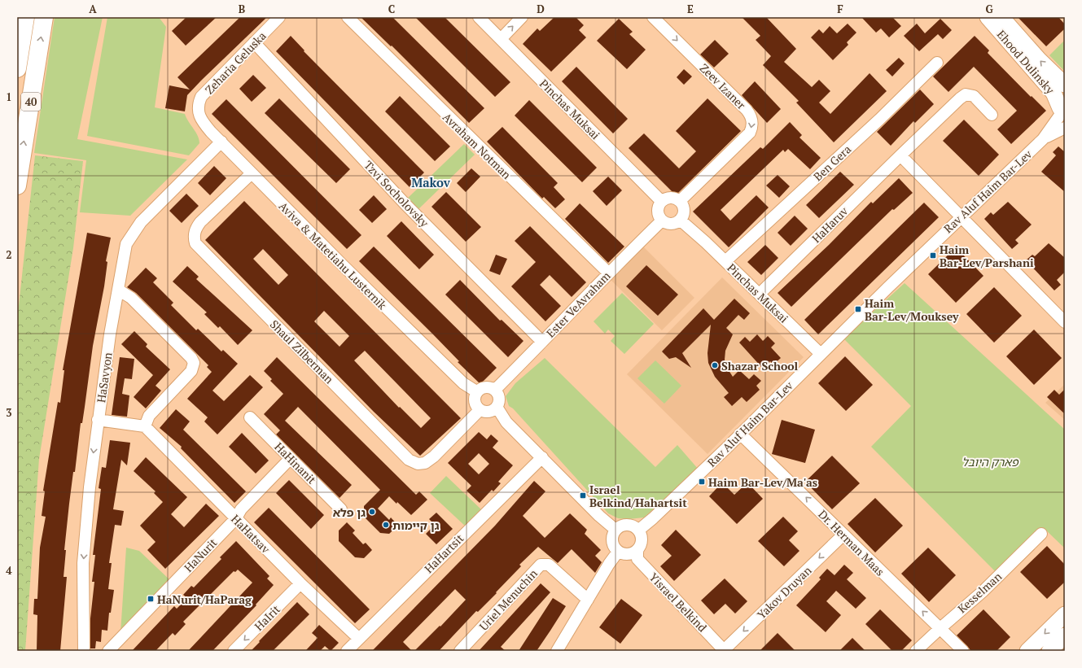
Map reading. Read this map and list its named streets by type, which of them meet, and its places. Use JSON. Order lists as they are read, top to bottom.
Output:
{
  "streets": {
    "highway": ["40"],
    "street": [
      "Ehood Dulinsky",
      "Zeharia Geluska",
      "Zeev Izaner",
      "Pinchas Muksai",
      "Avraham Notman",
      "Ben Gera",
      "Rav Aluf Haim Bar-Lev",
      "Tzvi Socholovsky",
      "HaHaruv",
      "Aviva & Matetiahu Lusternik",
      "Ester VeAvraham",
      "Shaul Zilberman",
      "HaSavyon",
      "HaHinanit",
      "HaHatsav",
      "Dr. Herman Maas",
      "HaHartsit",
      "HaNurit",
      "Yakov Druyan",
      "Kesselman",
      "Uriel Menuchin",
      "Yisrael Belkind",
      "HaIrit"
    ]
  },
  "crossings": [
    ["Ehood Dulinsky", "Rav Aluf Haim Bar-Lev"],
    ["Zeharia Geluska", "Tzvi Socholovsky"],
    ["Zeharia Geluska", "Aviva & Matetiahu Lusternik"],
    ["Zeev Izaner", "Pinchas Muksai"],
    ["Zeev Izaner", "Ester VeAvraham"],
    ["Pinchas Muksai", "Ben Gera"],
    ["Pinchas Muksai", "Rav Aluf Haim Bar-Lev"],
    ["Pinchas Muksai", "HaHaruv"],
    ["Pinchas Muksai", "Ester VeAvraham"],
    ["Avraham Notman", "Ester VeAvraham"],
    ["Rav Aluf Haim Bar-Lev", "Dr. Herman Maas"],
    ["Rav Aluf Haim Bar-Lev", "Yisrael Belkind"],
    ["Tzvi Socholovsky", "Ester VeAvraham"],
    ["Aviva & Matetiahu Lusternik", "Ester VeAvraham"],
    ["Aviva & Matetiahu Lusternik", "Shaul Zilberman"],
    ["Aviva & Matetiahu Lusternik", "HaSavyon"],
    ["Ester VeAvraham", "Shaul Zilberman"],
    ["HaHinanit", "HaNurit"],
    ["HaHatsav", "HaHartsit"],
    ["HaHatsav", "HaNurit"],
    ["HaHatsav", "HaIrit"],
    ["Dr. Herman Maas", "Yakov Druyan"],
    ["Dr. Herman Maas", "Kesselman"],
    ["Yakov Druyan", "Yisrael Belkind"]
  ],
  "one_way": [
    "HaSavyon",
    "Dr. Herman Maas",
    "Yakov Druyan",
    "HaIrit"
  ],
  "districts": ["Makov"],
  "parks": ["פארק היובל"],
  "places": {
    "transit": [
      "Haim Bar-Lev/Parshani",
      "Haim Bar-Lev/Mouksey",
      "Haim Bar-Lev/Ma'as",
      "Israel Belkind/Hahartsit",
      "HaNurit/HaParag"
    ],
    "other": ["Shazar School", "גן פלא", "גן קיימות"]
  },
  "grid": {
    "columns": [
      "A",
      "B",
      "C",
      "D",
      "E",
      "F",
      "G"
    ],
    "rows": [
      "1",
      "2",
      "3",
      "4"
    ]
  }
}
